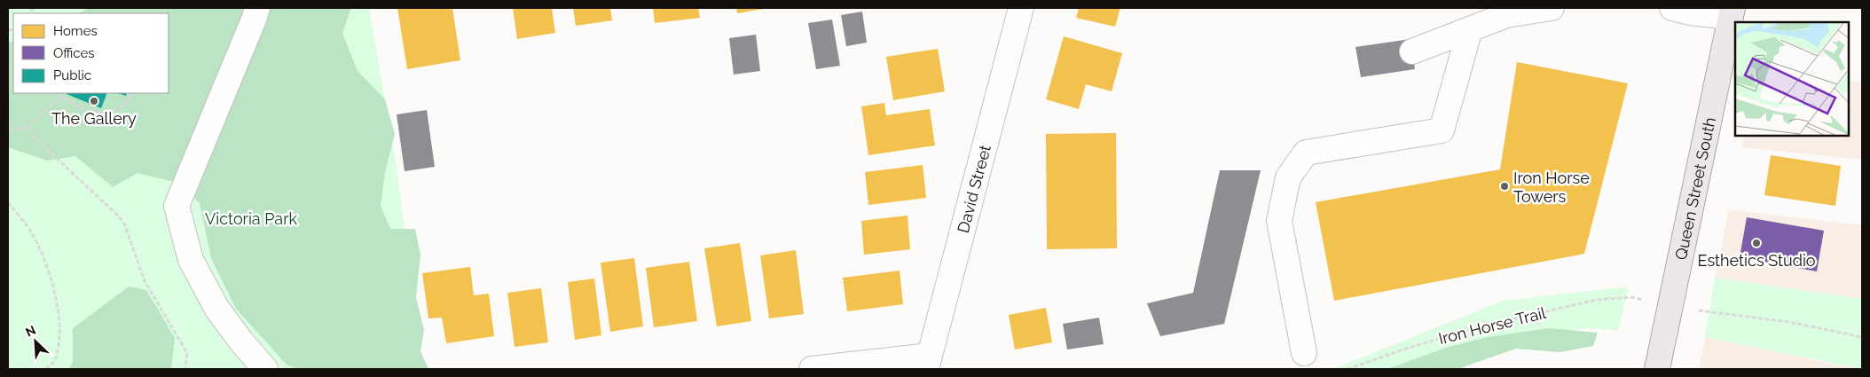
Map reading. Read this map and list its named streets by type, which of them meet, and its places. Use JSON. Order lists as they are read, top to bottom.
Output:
{
  "streets": {
    "main road": ["Queen Street South"],
    "street": ["David Street"],
    "path": ["Iron Horse Trail"]
  },
  "parks": ["Victoria Park"],
  "places": ["The Gallery", "Iron Horse Towers", "Esthetics Studio"],
  "legend": ["Homes", "Offices", "Public"],
  "north": "top left"
}
